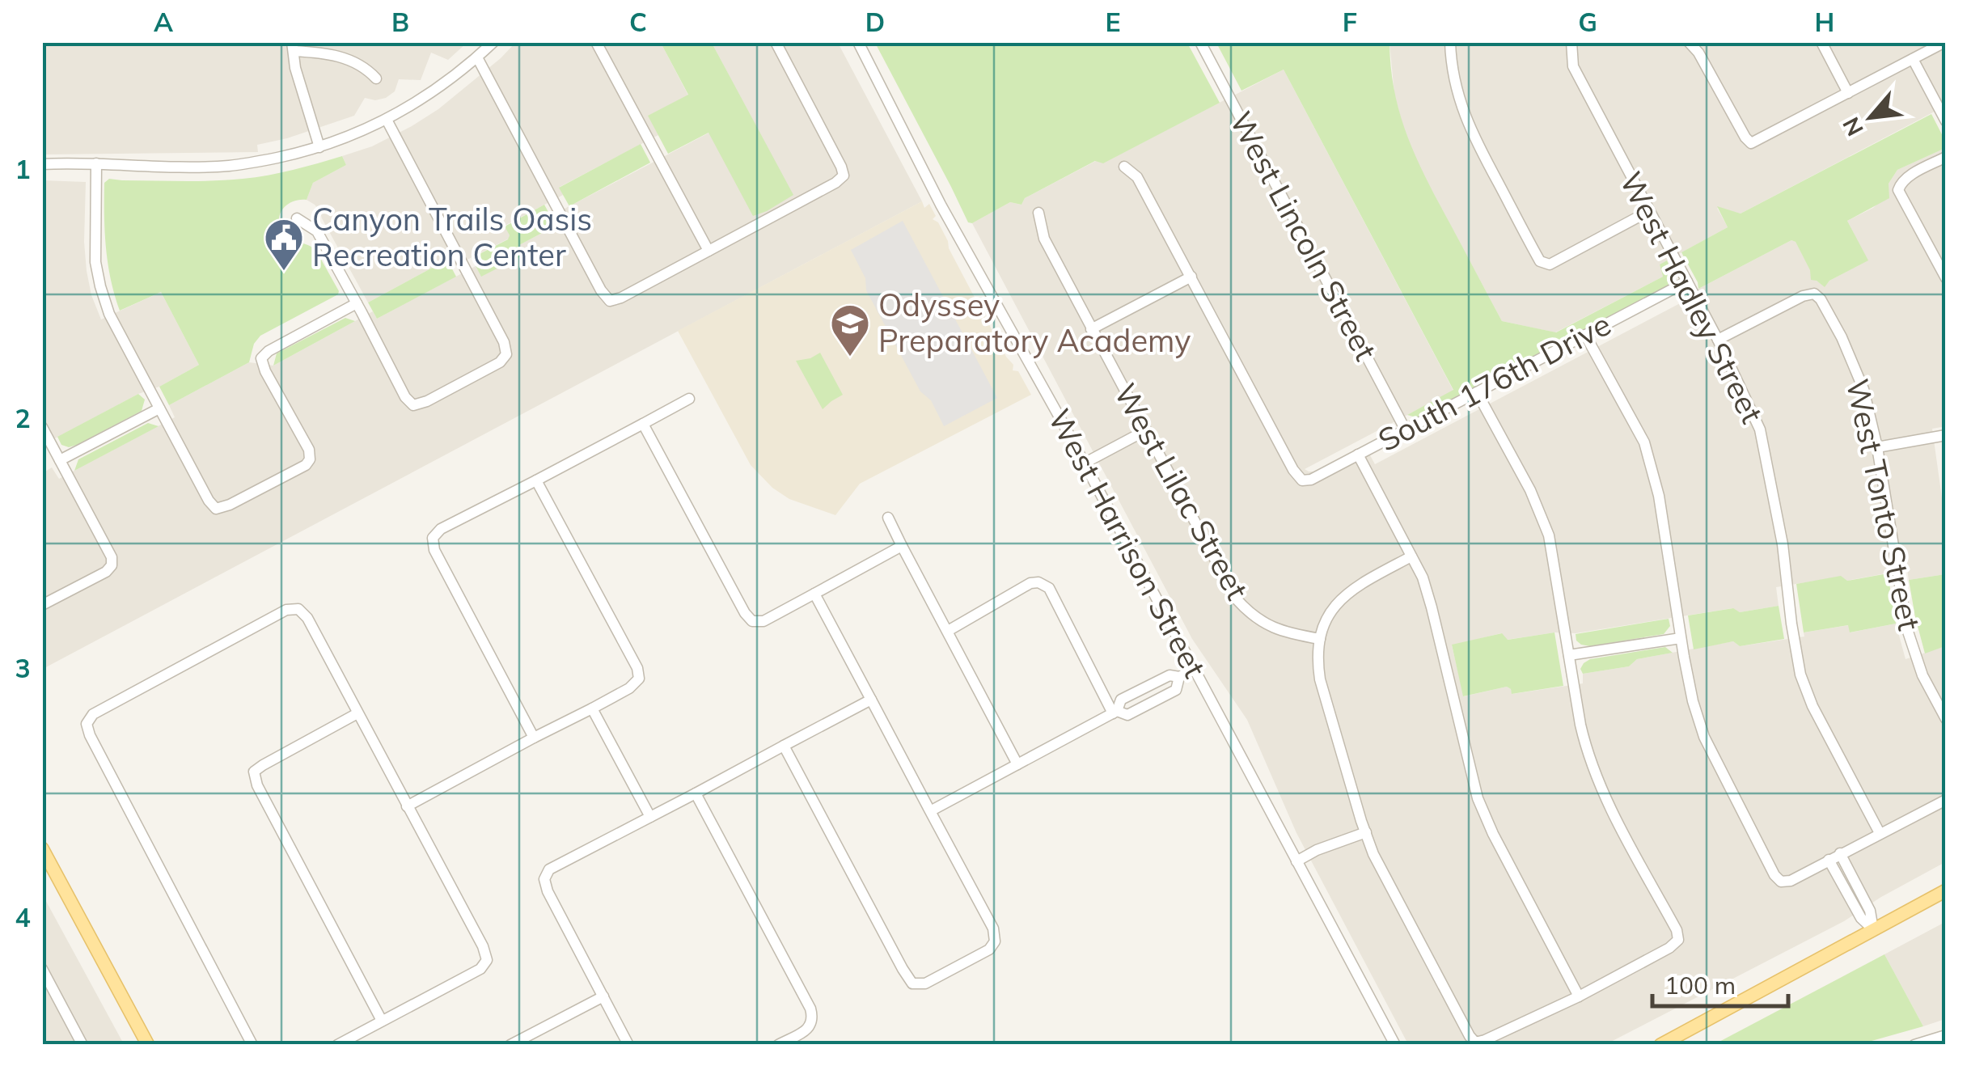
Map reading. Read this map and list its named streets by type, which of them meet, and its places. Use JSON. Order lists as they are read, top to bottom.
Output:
{
  "streets": {
    "street": [
      "West Lincoln Street",
      "West Hadley Street",
      "South 176th Drive",
      "West Lilac Street",
      "West Tonto Street",
      "West Harrison Street"
    ]
  },
  "crossings": [
    ["West Lincoln Street", "South 176th Drive"],
    ["West Hadley Street", "South 176th Drive"],
    ["West Hadley Street", "West Tonto Street"]
  ],
  "places": {
    "public building": ["Canyon Trails Oasis Recreation Center"],
    "school or university": ["Odyssey Preparatory Academy"]
  },
  "scale_bar": "100 m",
  "north": "bottom left",
  "grid": {
    "columns": [
      "A",
      "B",
      "C",
      "D",
      "E",
      "F",
      "G",
      "H"
    ],
    "rows": [
      "1",
      "2",
      "3",
      "4"
    ]
  }
}
